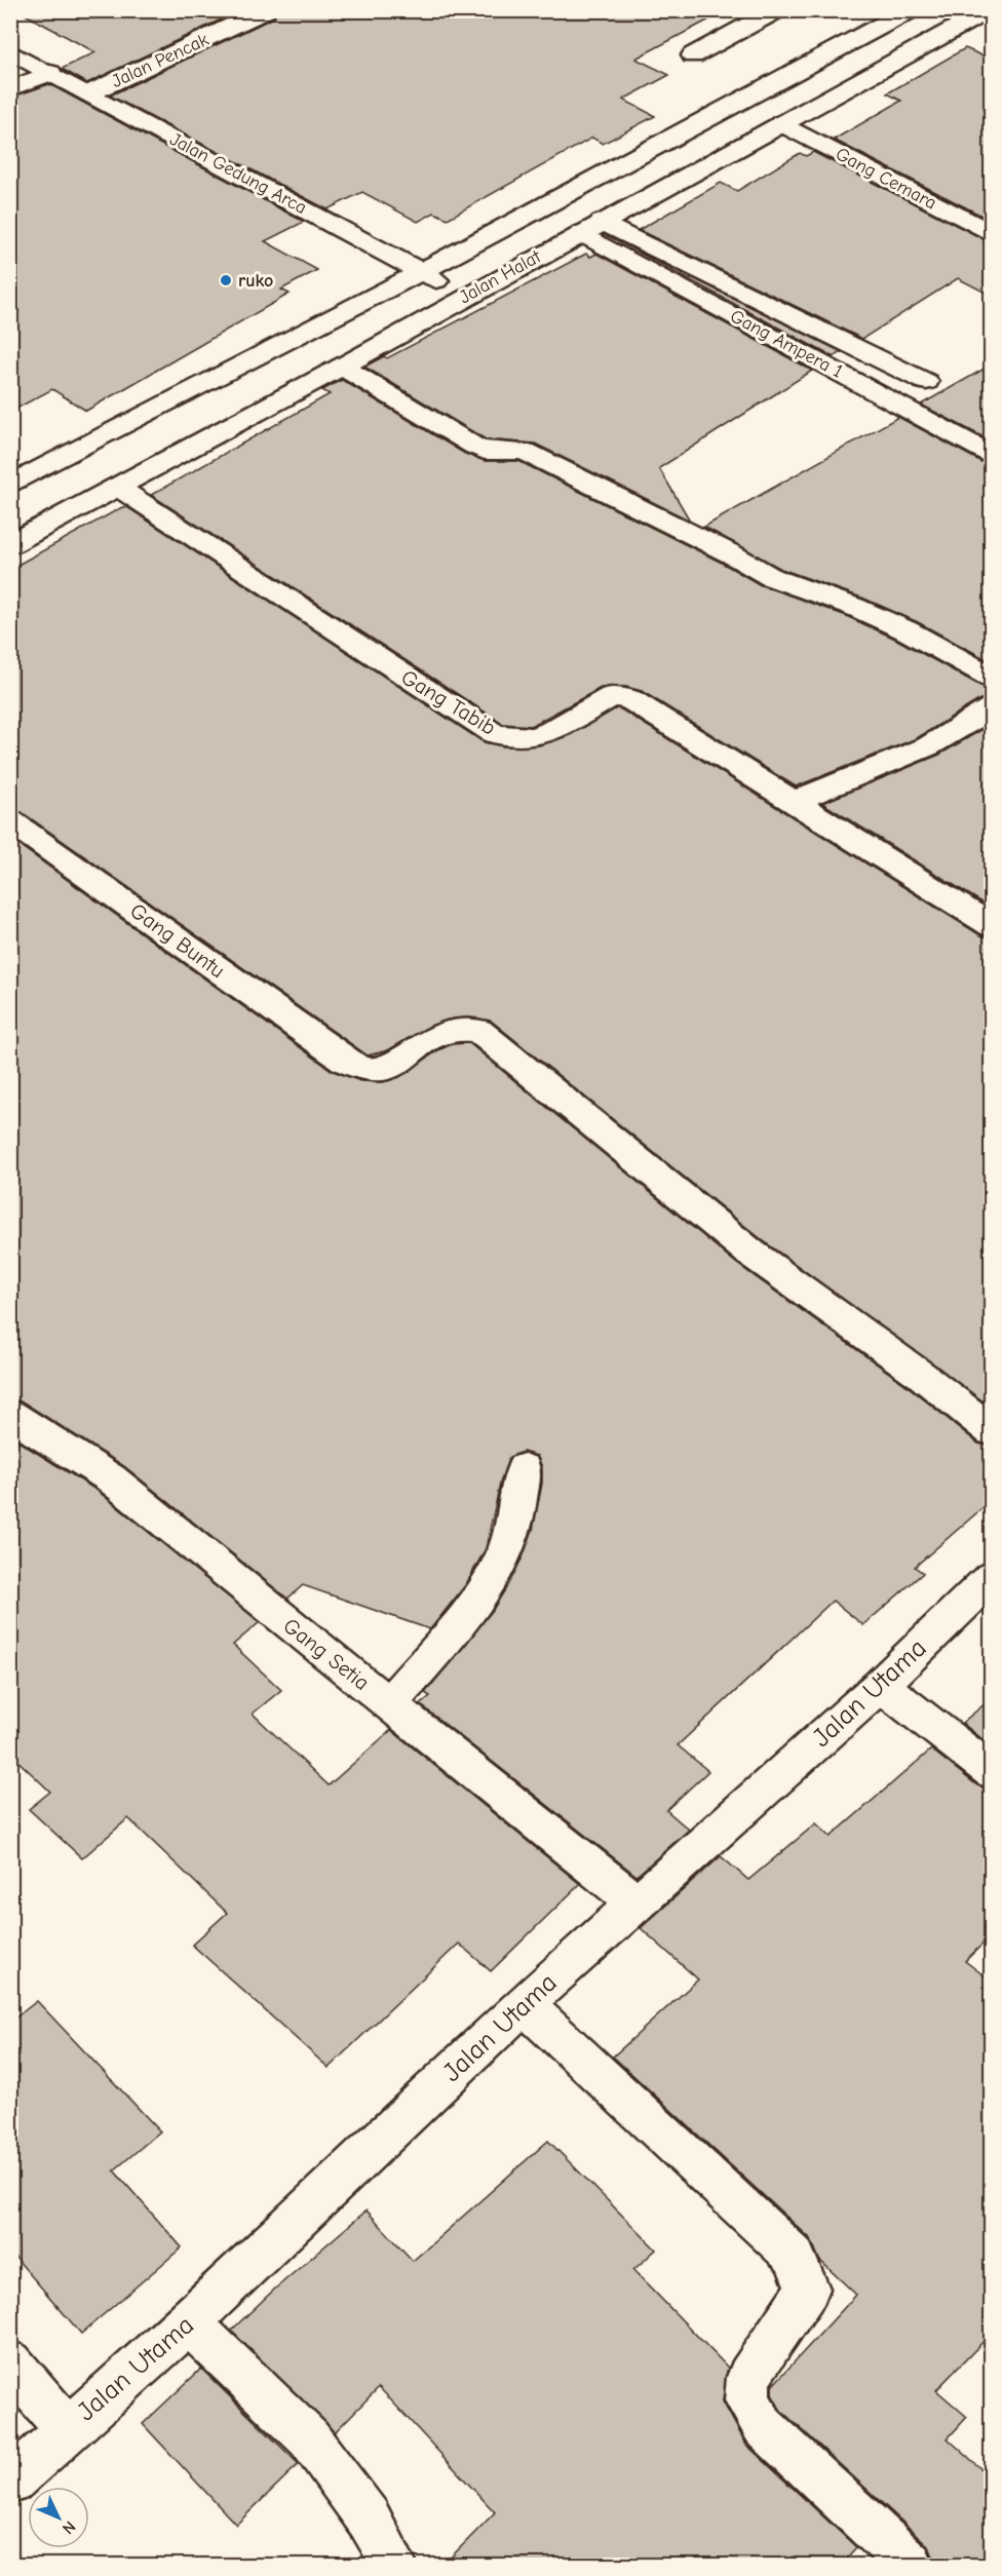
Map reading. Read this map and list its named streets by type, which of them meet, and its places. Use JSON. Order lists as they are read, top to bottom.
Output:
{
  "streets": {
    "street": [
      "Jalan Pencak",
      "Jalan Gedung Arca",
      "Gang Cemara",
      "Jalan Halat",
      "Gang Ampera 1",
      "Gang Tabib",
      "Gang Buntu",
      "Gang Setia",
      "Jalan Utama"
    ]
  },
  "crossings": [
    ["Jalan Pencak", "Jalan Gedung Arca"],
    ["Jalan Gedung Arca", "Jalan Halat"],
    ["Gang Cemara", "Jalan Halat"],
    ["Jalan Halat", "Gang Ampera 1"],
    ["Jalan Halat", "Gang Tabib"],
    ["Gang Setia", "Jalan Utama"]
  ],
  "places": ["ruko"],
  "north": "bottom right"
}
